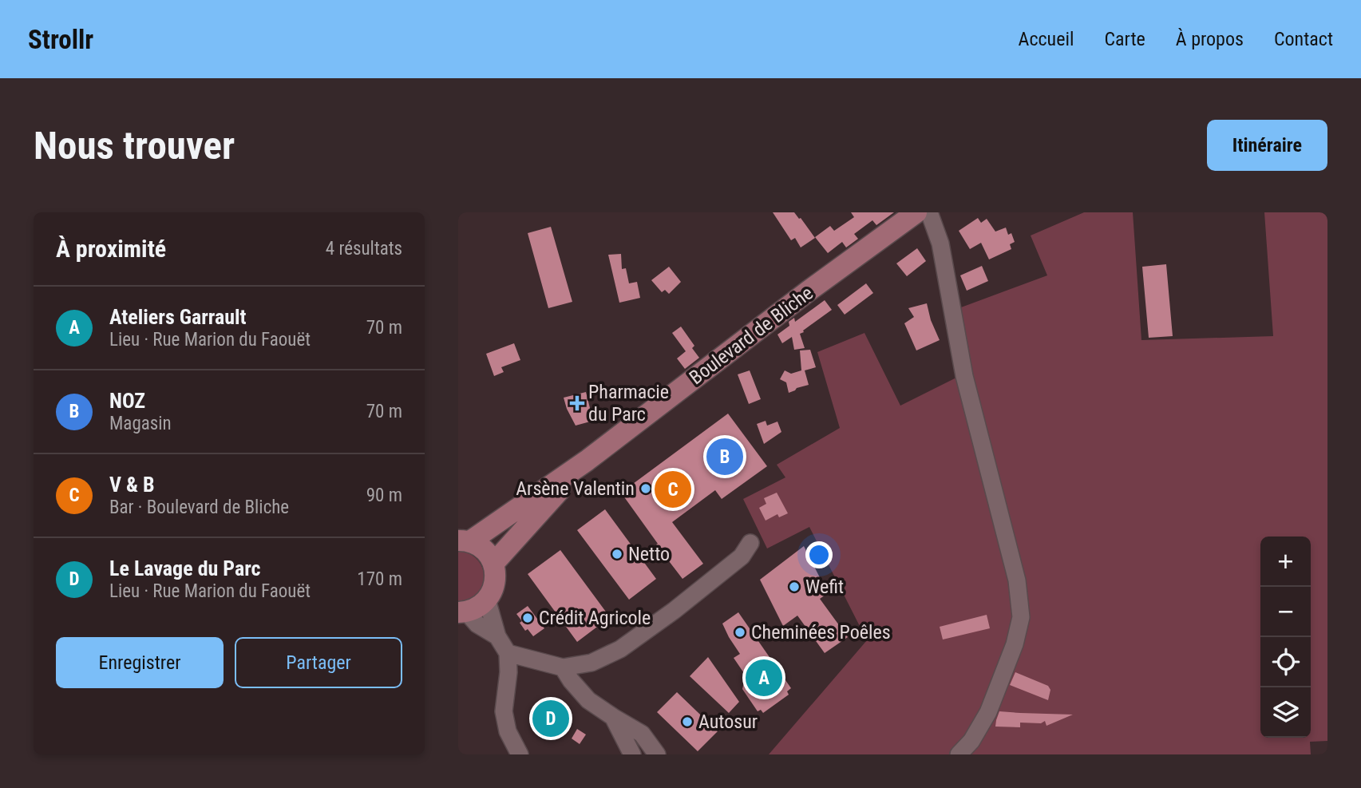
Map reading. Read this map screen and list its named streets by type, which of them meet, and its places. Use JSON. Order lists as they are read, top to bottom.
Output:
{
  "streets": {
    "main road": ["Boulevard de Bliche"]
  },
  "places": {
    "health": ["Pharmacie du Parc"],
    "other": [
      "Arsène Valentin",
      "Netto",
      "Wefit",
      "Crédit Agricole",
      "Cheminées Poêles",
      "Autosur"
    ]
  },
  "page": {
    "header": "Strollr",
    "nav": [
      "Accueil",
      "Carte",
      "À propos",
      "Contact"
    ],
    "buttons": [
      "Itinéraire",
      ["Enregistrer", "Partager"]
    ],
    "title": "Nous trouver",
    "heading": ["À proximité", "4 résultats"],
    "list": [
      {
        "mark": "A",
        "name": "Ateliers Garrault",
        "note": "Lieu · Rue Marion du Faouët",
        "value": "70 m"
      },
      {
        "mark": "B",
        "name": "NOZ",
        "note": "Magasin",
        "value": "70 m"
      },
      {
        "mark": "C",
        "name": "V & B",
        "note": "Bar · Boulevard de Bliche",
        "value": "90 m"
      },
      {
        "mark": "D",
        "name": "Le Lavage du Parc",
        "note": "Lieu · Rue Marion du Faouët",
        "value": "170 m"
      }
    ],
    "pins": [
      "B",
      "C",
      "A",
      "D"
    ],
    "map_buttons": ["+", "−"]
  }
}
